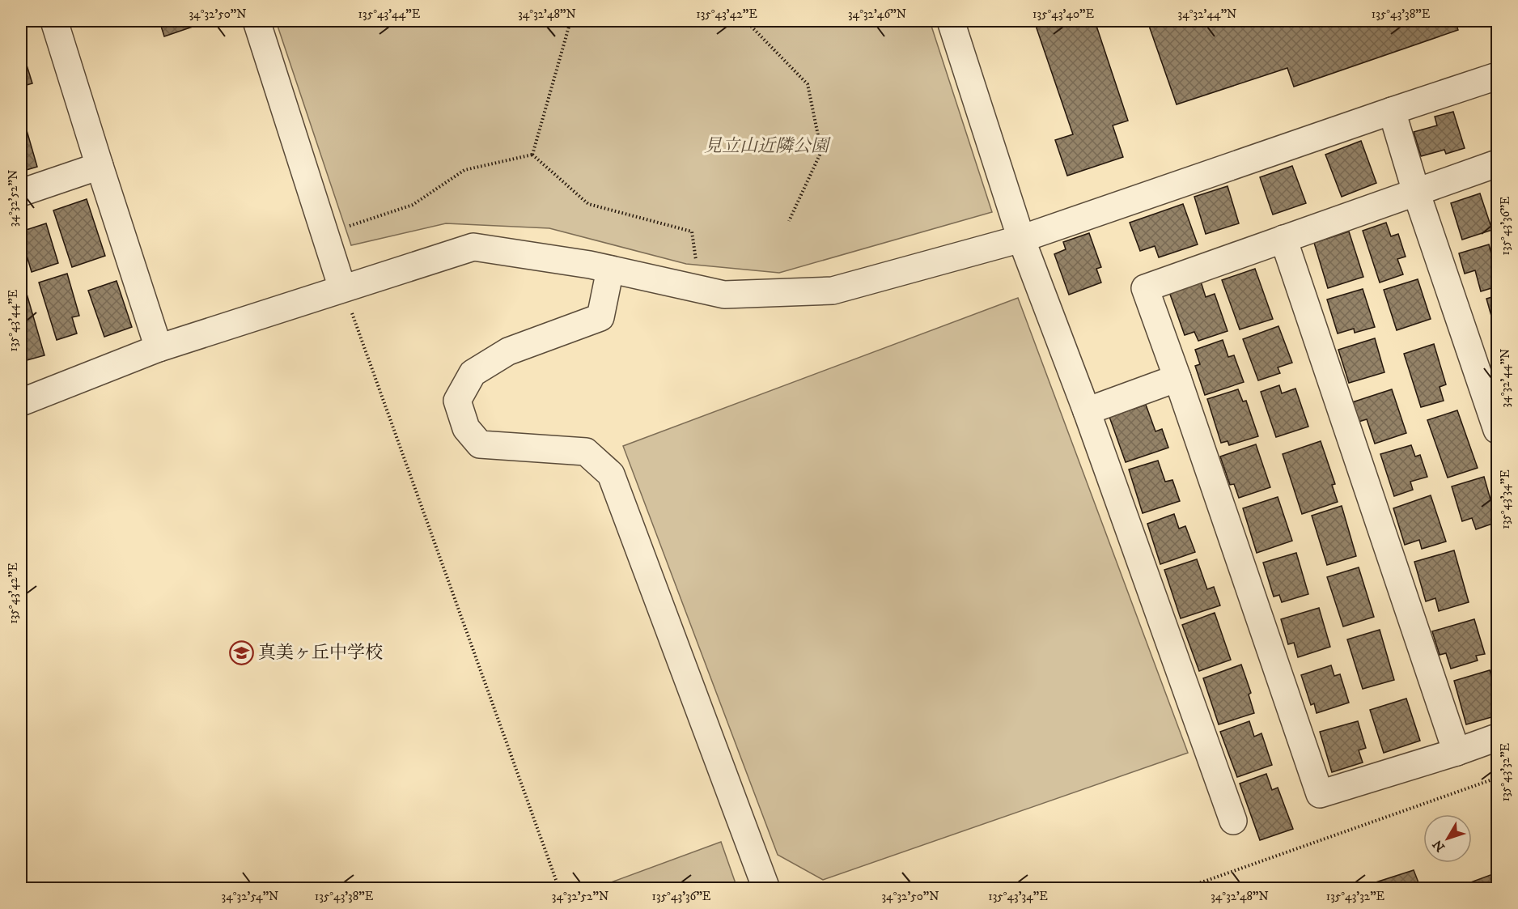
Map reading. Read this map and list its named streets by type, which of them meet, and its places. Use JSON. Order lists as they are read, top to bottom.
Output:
{
  "parks": ["見立山近隣公園"],
  "places": {
    "school or university": ["真美ヶ丘中学校"]
  },
  "north": "bottom left",
  "coordinates": [
    "34°32'50\"N",
    "135°43'44\"E",
    "34°32'48\"N",
    "135°43'42\"E",
    "34°32'46\"N",
    "135°43'40\"E",
    "34°32'44\"N",
    "135°43'38\"E",
    "34°32'52\"N",
    "135°43'36\"E",
    "135°43'34\"E",
    "135°43'32\"E",
    "34°32'54\"N"
  ]
}
